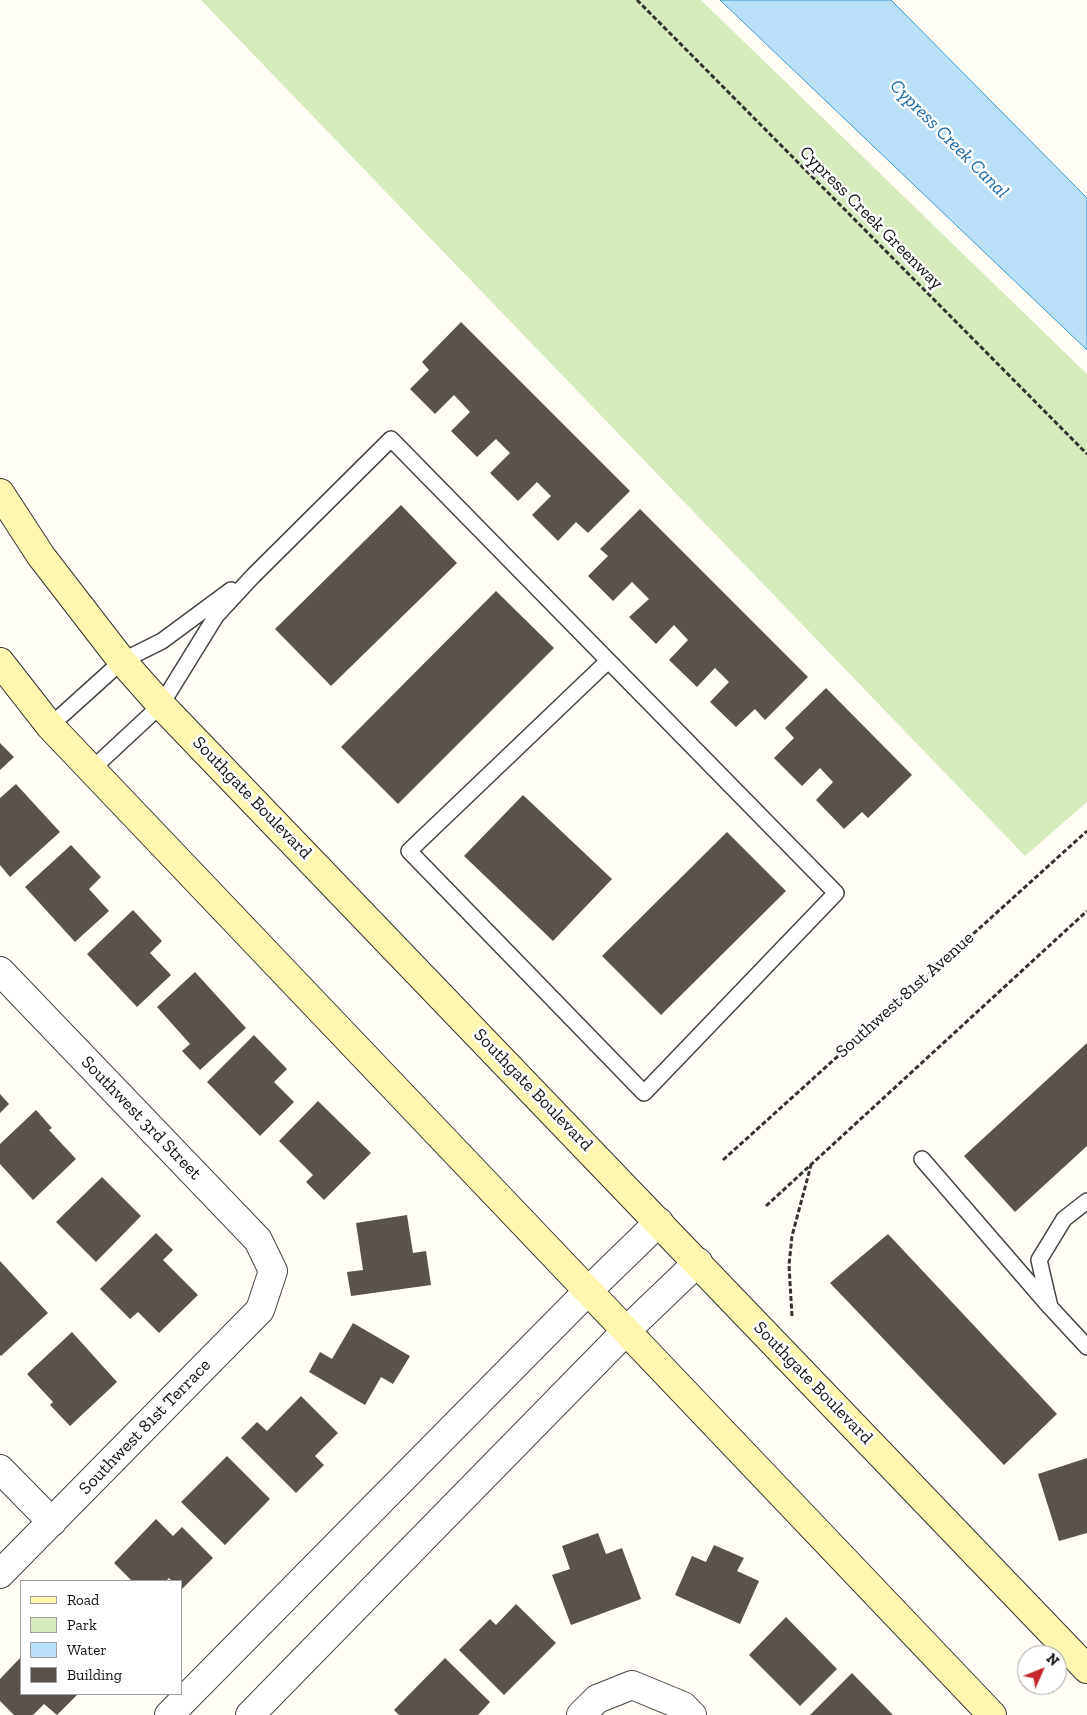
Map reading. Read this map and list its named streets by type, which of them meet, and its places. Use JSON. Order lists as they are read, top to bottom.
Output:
{
  "streets": {
    "main road": ["Southgate Boulevard"],
    "street": ["Southwest 3rd Street", "Southwest 81st Terrace"],
    "path": ["Cypress Creek Greenway", "Southwest 81st Avenue"]
  },
  "crossings": [
    ["Southwest 3rd Street", "Southwest 81st Terrace"]
  ],
  "water": ["Cypress Creek Canal"],
  "legend": [
    "Road",
    "Park",
    "Water",
    "Building"
  ],
  "north": "top right"
}
